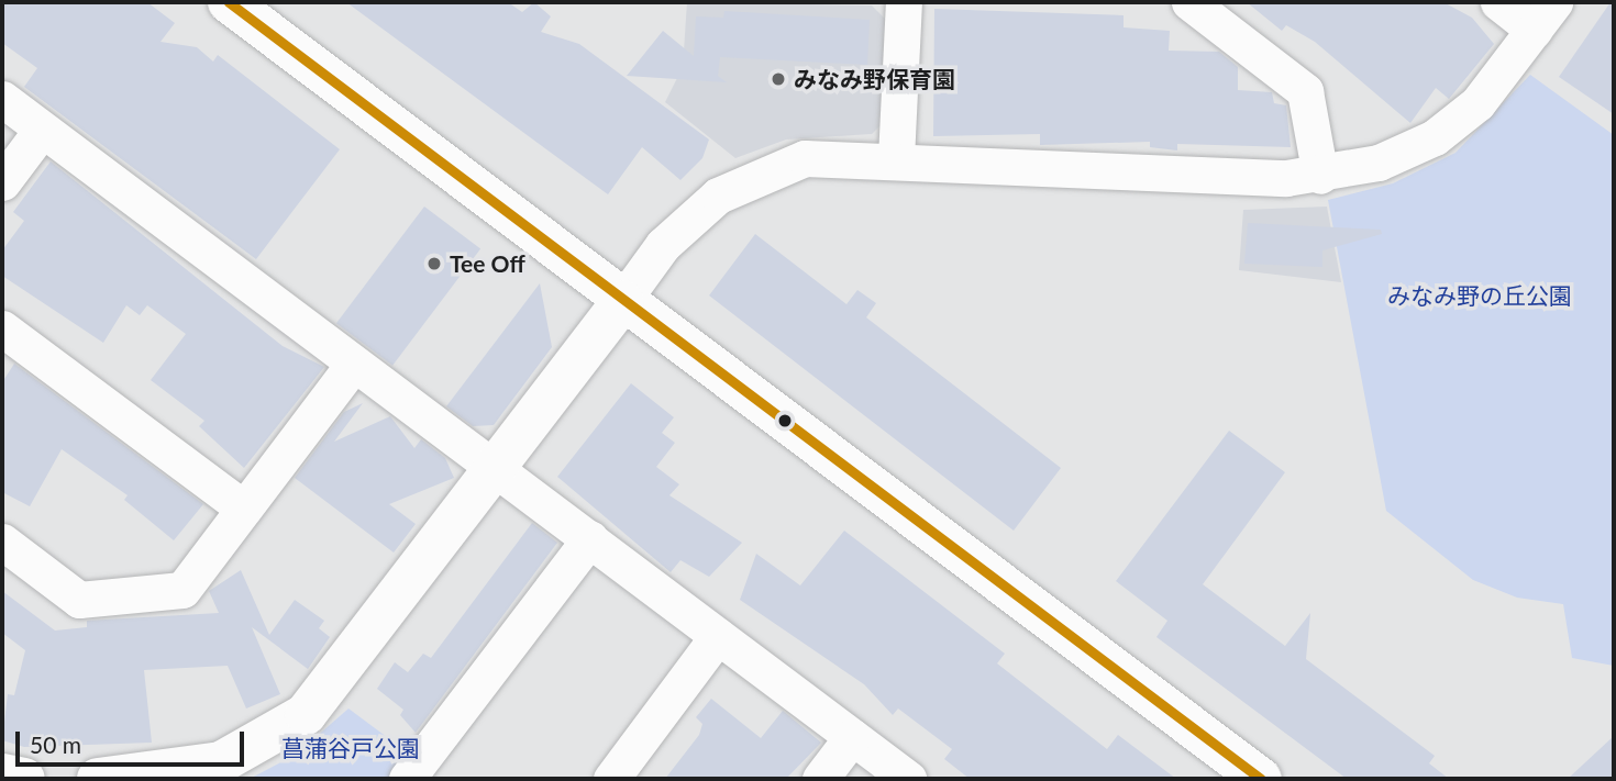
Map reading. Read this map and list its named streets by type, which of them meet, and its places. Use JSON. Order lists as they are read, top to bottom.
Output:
{
  "parks": ["みなみ野の丘公園", "菖蒲谷戸公園"],
  "places": ["みなみ野保育園", "Tee Off"],
  "scale_bar": "50 m"
}
